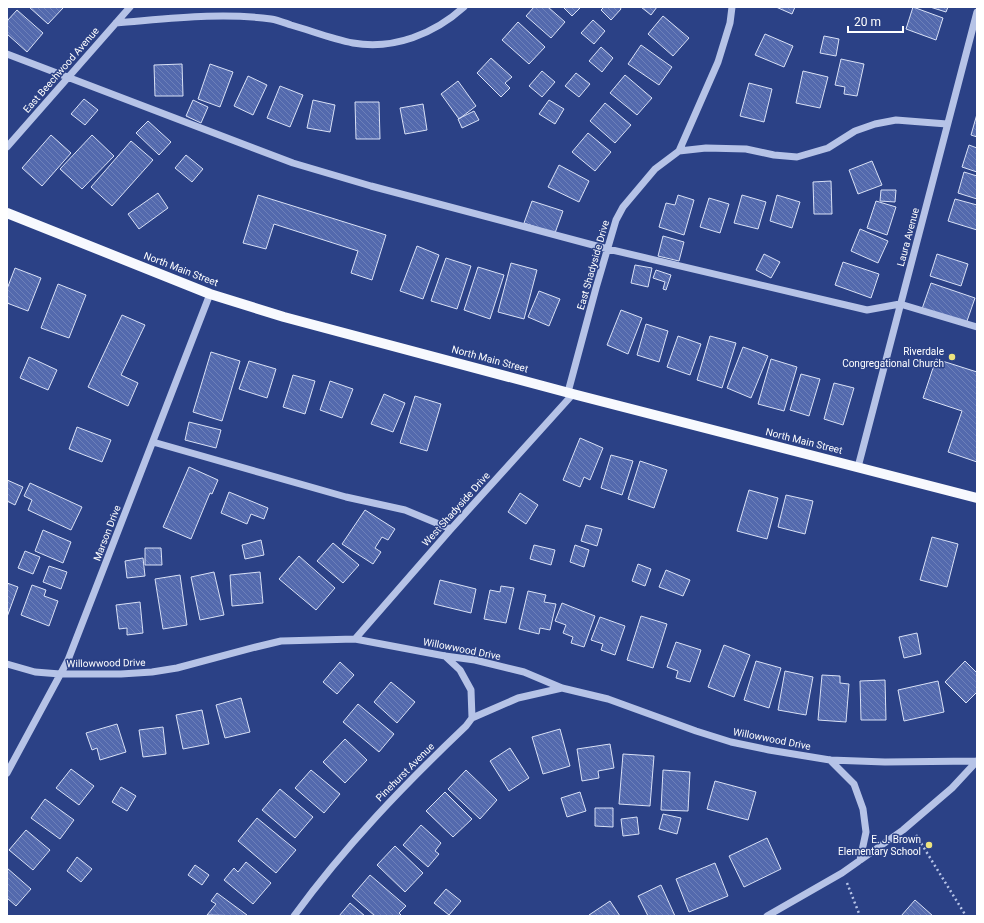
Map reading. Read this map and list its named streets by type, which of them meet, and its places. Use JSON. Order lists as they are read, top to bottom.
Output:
{
  "streets": {
    "main road": ["North Main Street"],
    "street": [
      "East Beechwood Avenue",
      "Laura Avenue",
      "East Shadyside Drive",
      "West Shadyside Drive",
      "Marson Drive",
      "Willowwood Drive",
      "Pinehurst Avenue"
    ]
  },
  "crossings": [
    ["Laura Avenue", "North Main Street"],
    ["East Shadyside Drive", "North Main Street"],
    ["East Shadyside Drive", "West Shadyside Drive"],
    ["North Main Street", "West Shadyside Drive"],
    ["North Main Street", "Marson Drive"],
    ["West Shadyside Drive", "Willowwood Drive"],
    ["Marson Drive", "Willowwood Drive"],
    ["Willowwood Drive", "Pinehurst Avenue"]
  ],
  "places": ["Riverdale Congregational Church", "E. J. Brown Elementary School"],
  "scale_bar": "20 m"
}
